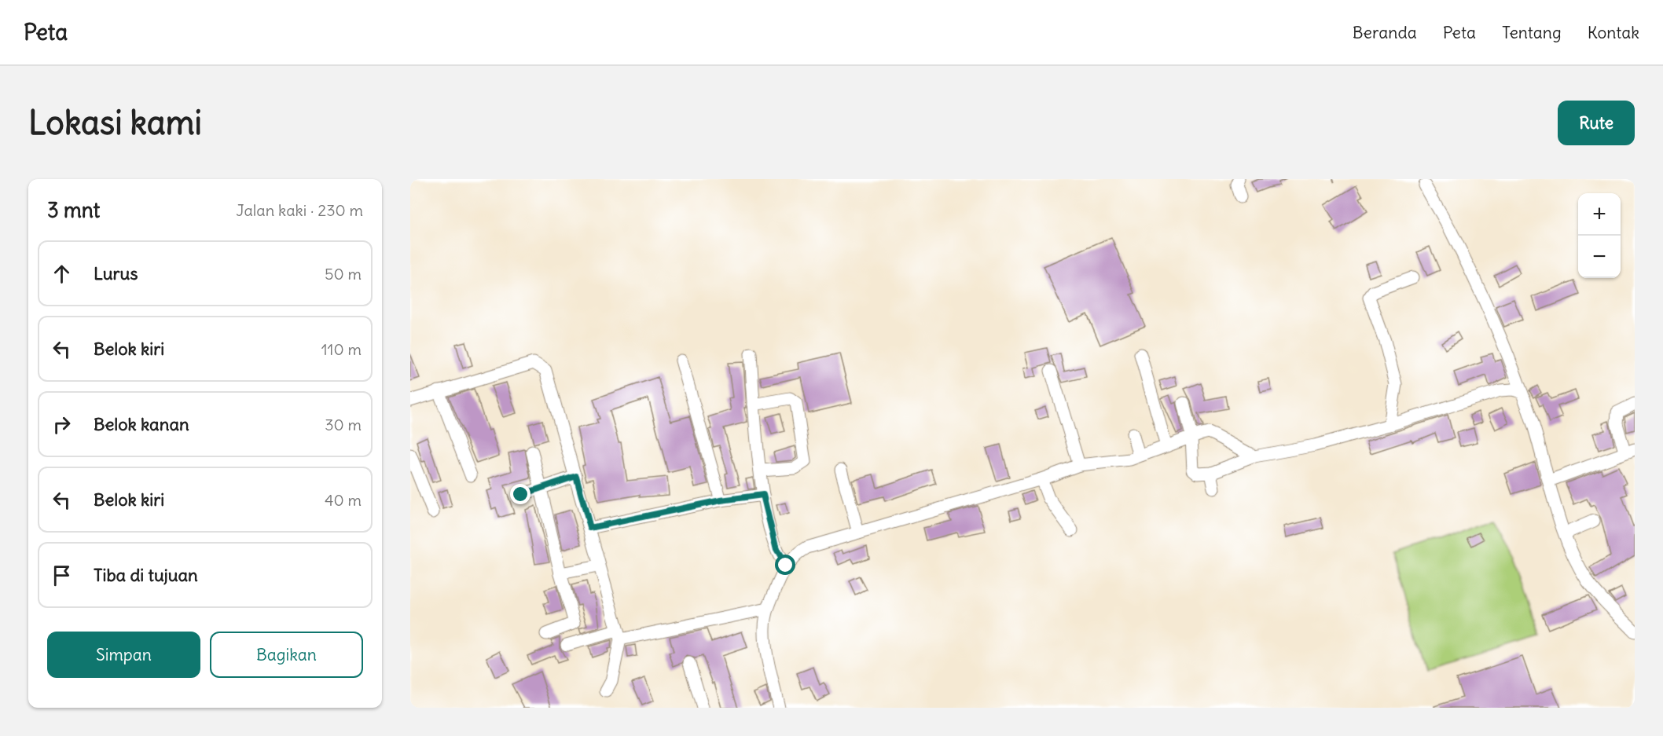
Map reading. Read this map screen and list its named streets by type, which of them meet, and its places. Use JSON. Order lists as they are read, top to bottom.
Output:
{
  "page": {
    "header": "Peta",
    "nav": [
      "Beranda",
      "Peta",
      "Tentang",
      "Kontak"
    ],
    "buttons": [
      "Rute",
      ["Simpan", "Bagikan"]
    ],
    "title": "Lokasi kami",
    "heading": ["3 mnt", "Jalan kaki · 230 m"],
    "map_buttons": ["+", "−"],
    "list": [
      ["Lurus", "50 m"],
      ["Belok kiri", "110 m"],
      ["Belok kanan", "30 m"],
      ["Belok kiri", "40 m"],
      "Tiba di tujuan"
    ]
  }
}
